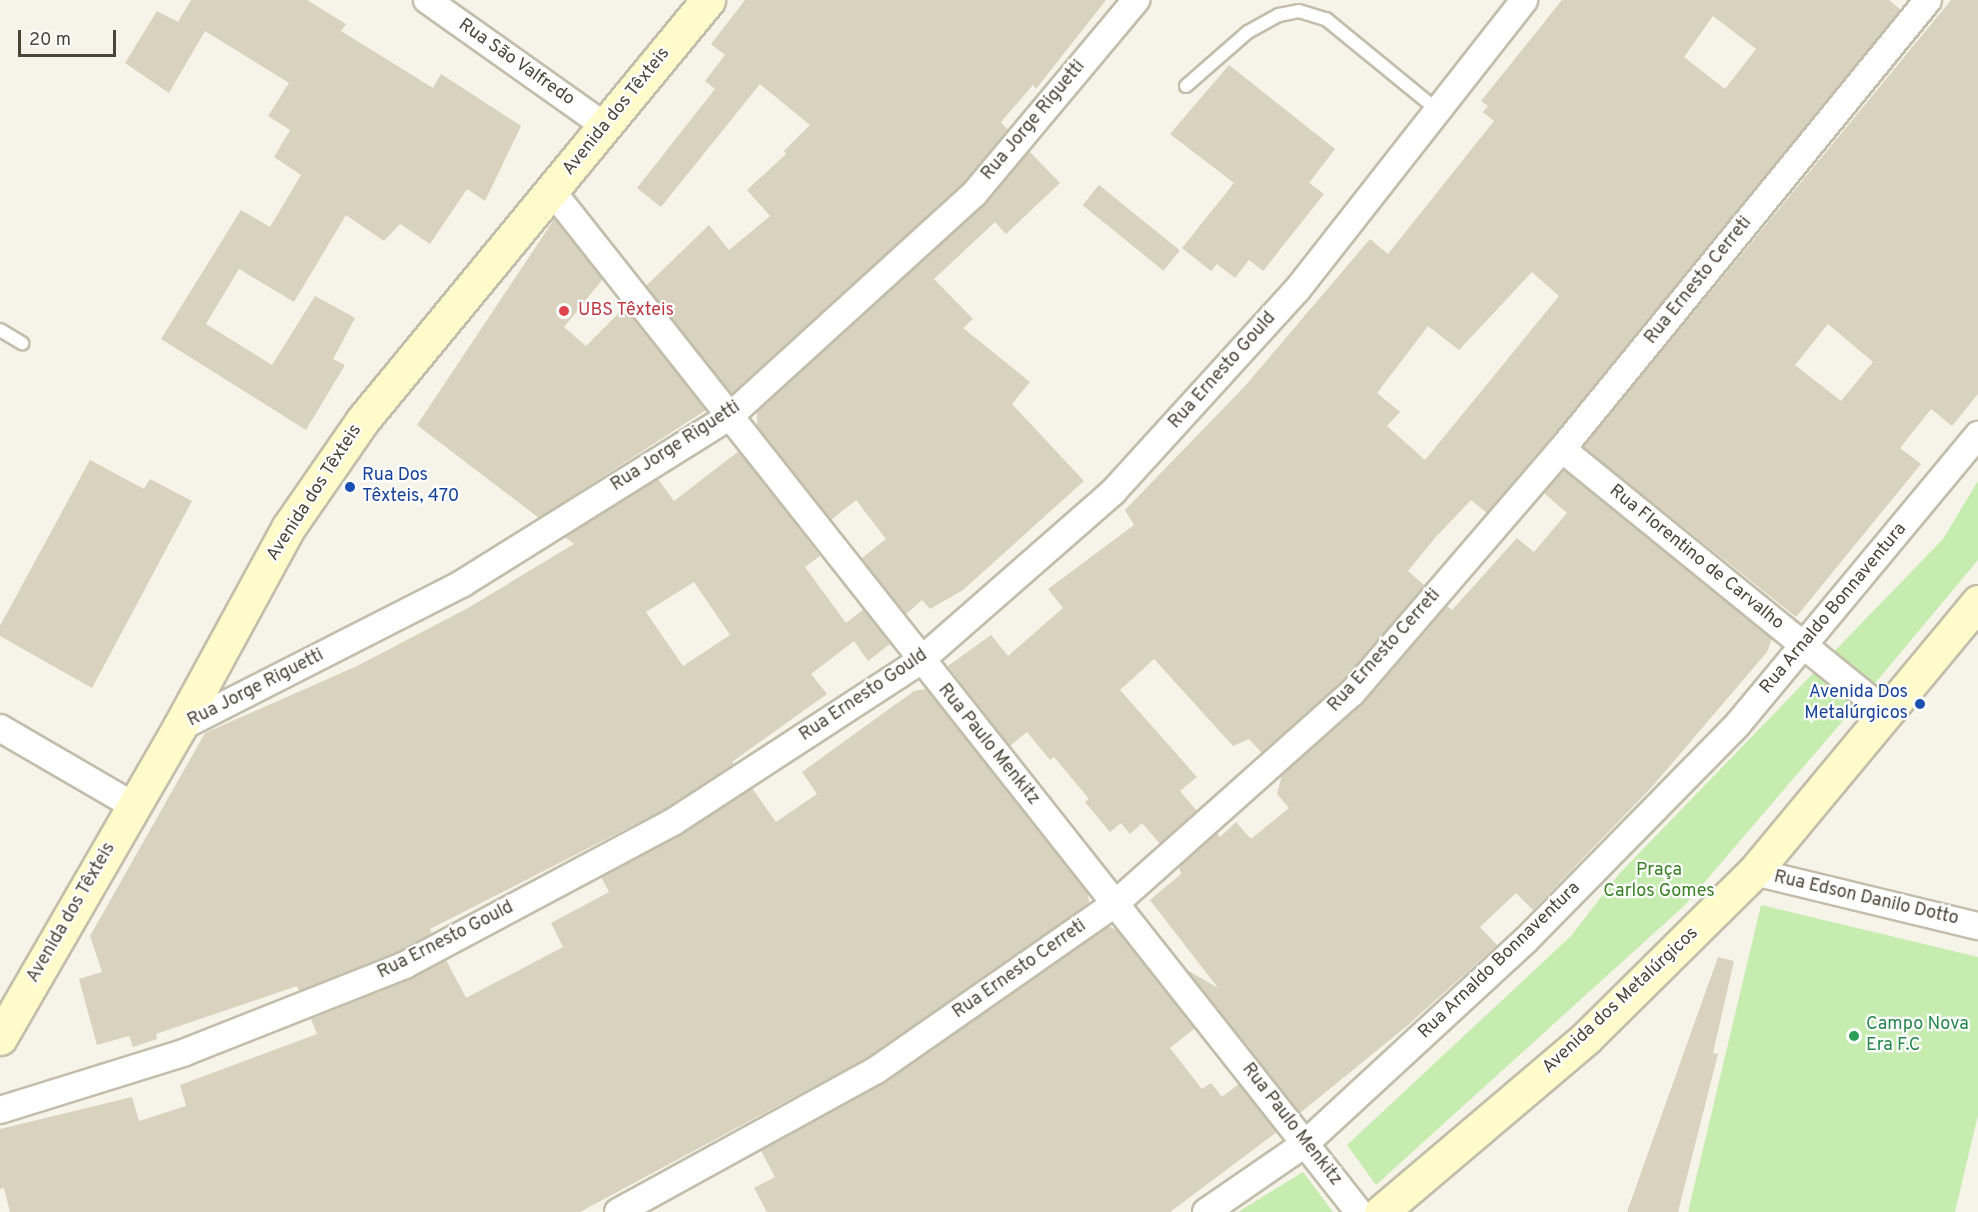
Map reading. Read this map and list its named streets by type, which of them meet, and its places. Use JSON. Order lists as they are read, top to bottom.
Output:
{
  "streets": {
    "main road": ["Avenida dos Têxteis", "Avenida dos Metalúrgicos"],
    "street": [
      "Rua São Valfredo",
      "Rua Jorge Riguetti",
      "Rua Ernesto Cerreti",
      "Rua Ernesto Gould",
      "Rua Florentino de Carvalho",
      "Rua Arnaldo Bonnaventura",
      "Rua Paulo Menkitz",
      "Rua Edson Danilo Dotto"
    ]
  },
  "crossings": [
    ["Rua São Valfredo", "Avenida dos Têxteis"],
    ["Avenida dos Têxteis", "Rua Jorge Riguetti"],
    ["Avenida dos Têxteis", "Rua Paulo Menkitz"],
    ["Rua Jorge Riguetti", "Rua Paulo Menkitz"],
    ["Rua Ernesto Cerreti", "Rua Florentino de Carvalho"],
    ["Rua Ernesto Cerreti", "Rua Paulo Menkitz"],
    ["Rua Ernesto Gould", "Rua Paulo Menkitz"],
    ["Rua Florentino de Carvalho", "Rua Arnaldo Bonnaventura"],
    ["Rua Florentino de Carvalho", "Avenida dos Metalúrgicos"],
    ["Rua Arnaldo Bonnaventura", "Rua Paulo Menkitz"],
    ["Rua Edson Danilo Dotto", "Avenida dos Metalúrgicos"]
  ],
  "parks": ["Praça Carlos Gomes"],
  "places": [
    "UBS Têxteis",
    "Rua Dos Têxteis, 470",
    "Avenida Dos Metalúrgicos",
    "Campo Nova Era F.C"
  ],
  "scale_bar": "20 m"
}
